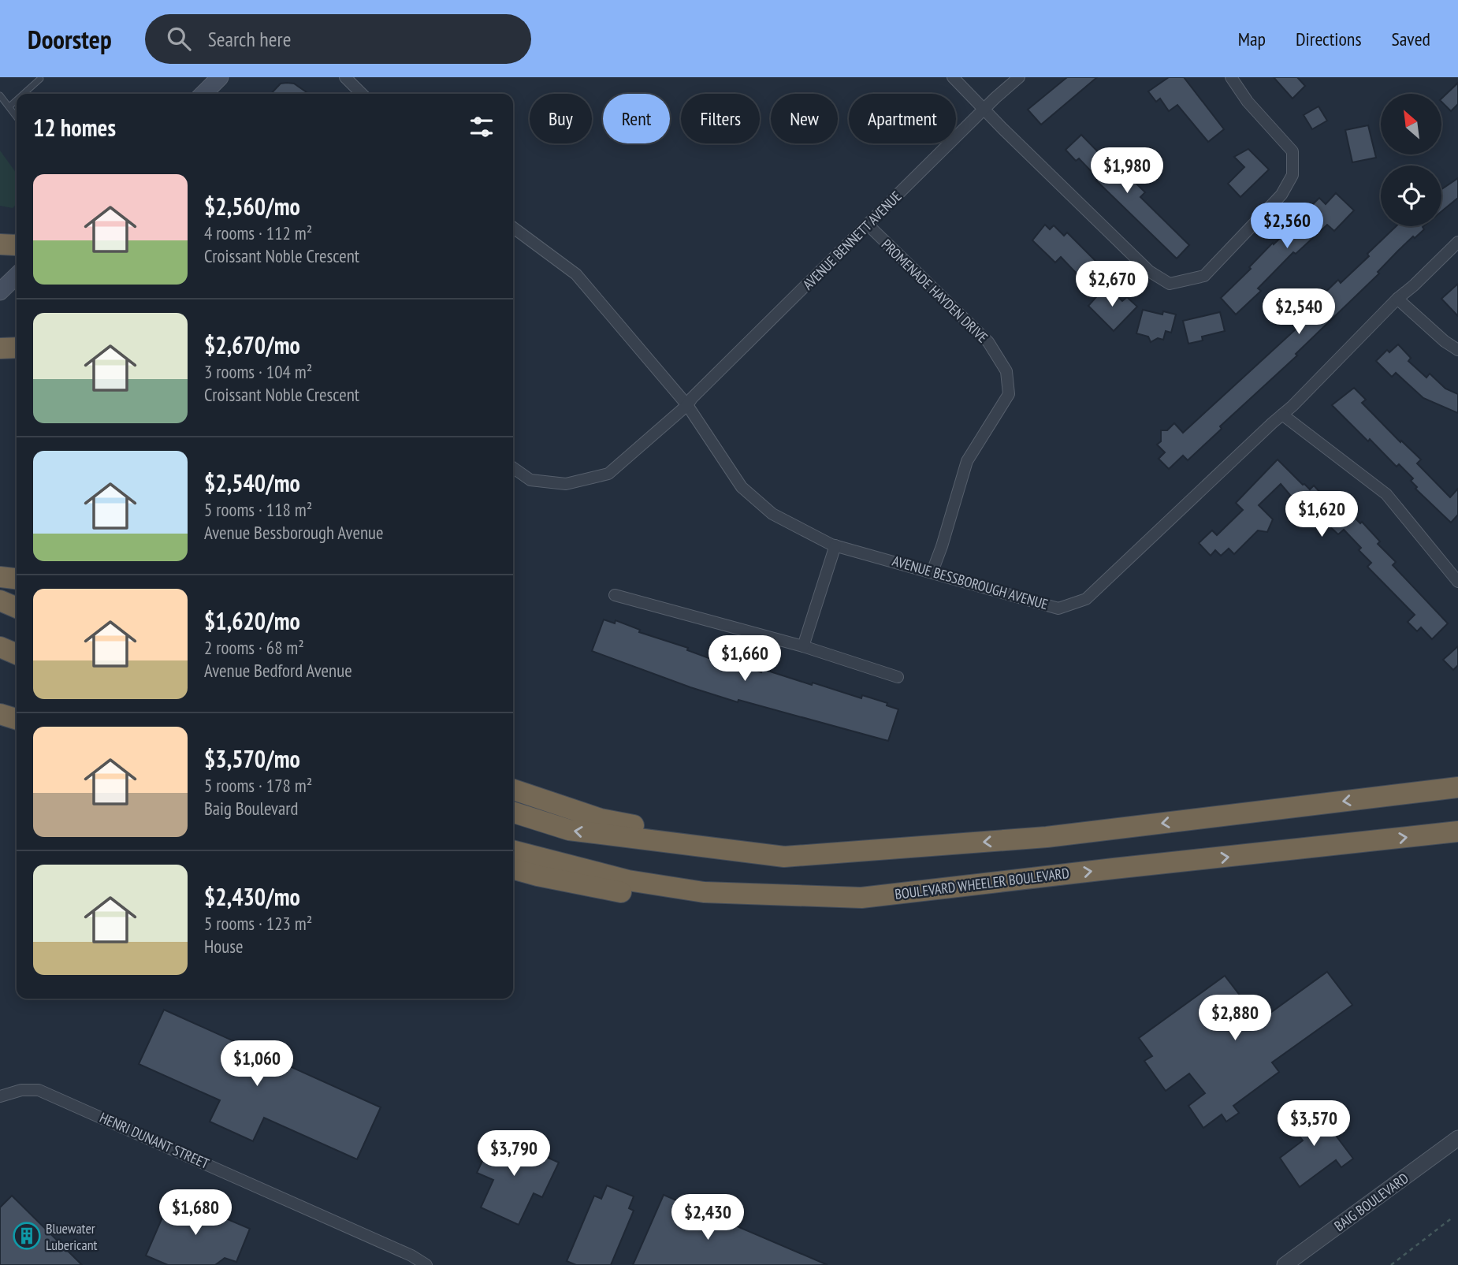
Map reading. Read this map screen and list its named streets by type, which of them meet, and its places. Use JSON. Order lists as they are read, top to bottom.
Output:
{
  "streets": {
    "highway": ["BOULEVARD WHEELER BOULEVARD"],
    "street": [
      "AVENUE BENNETT AVENUE",
      "PROMENADE HAYDEN DRIVE",
      "AVENUE BESSBOROUGH AVENUE",
      "HENRI DUNANT STREET",
      "BAIG BOULEVARD"
    ]
  },
  "crossings": [
    ["AVENUE BENNETT AVENUE", "PROMENADE HAYDEN DRIVE"],
    ["AVENUE BENNETT AVENUE", "AVENUE BESSBOROUGH AVENUE"],
    ["PROMENADE HAYDEN DRIVE", "AVENUE BESSBOROUGH AVENUE"]
  ],
  "places": {
    "building": ["Bluewater Lubericant"]
  },
  "north": "top left",
  "page": {
    "header": "Doorstep",
    "search": "Search here",
    "nav": ["Map", "Directions", "Saved"],
    "chip": [
      "Buy",
      "Rent",
      "Filters",
      "New",
      "Apartment"
    ],
    "heading": "12 homes",
    "price": [
      "$1,980",
      "$2,560",
      "$2,670",
      "$2,540",
      "$1,620",
      "$1,660",
      "$2,880",
      "$1,060",
      "$3,570",
      "$3,790",
      "$1,680",
      "$2,430"
    ],
    "list": [
      {
        "name": "$2,560/mo",
        "note": "4 rooms · 112 m² · Croissant Noble Crescent"
      },
      {
        "name": "$2,670/mo",
        "note": "3 rooms · 104 m² · Croissant Noble Crescent"
      },
      {
        "name": "$2,540/mo",
        "note": "5 rooms · 118 m² · Avenue Bessborough Avenue"
      },
      {
        "name": "$1,620/mo",
        "note": "2 rooms · 68 m² · Avenue Bedford Avenue"
      },
      {
        "name": "$3,570/mo",
        "note": "5 rooms · 178 m² · Baig Boulevard"
      },
      {
        "name": "$2,430/mo",
        "note": "5 rooms · 123 m² · House"
      }
    ]
  }
}
